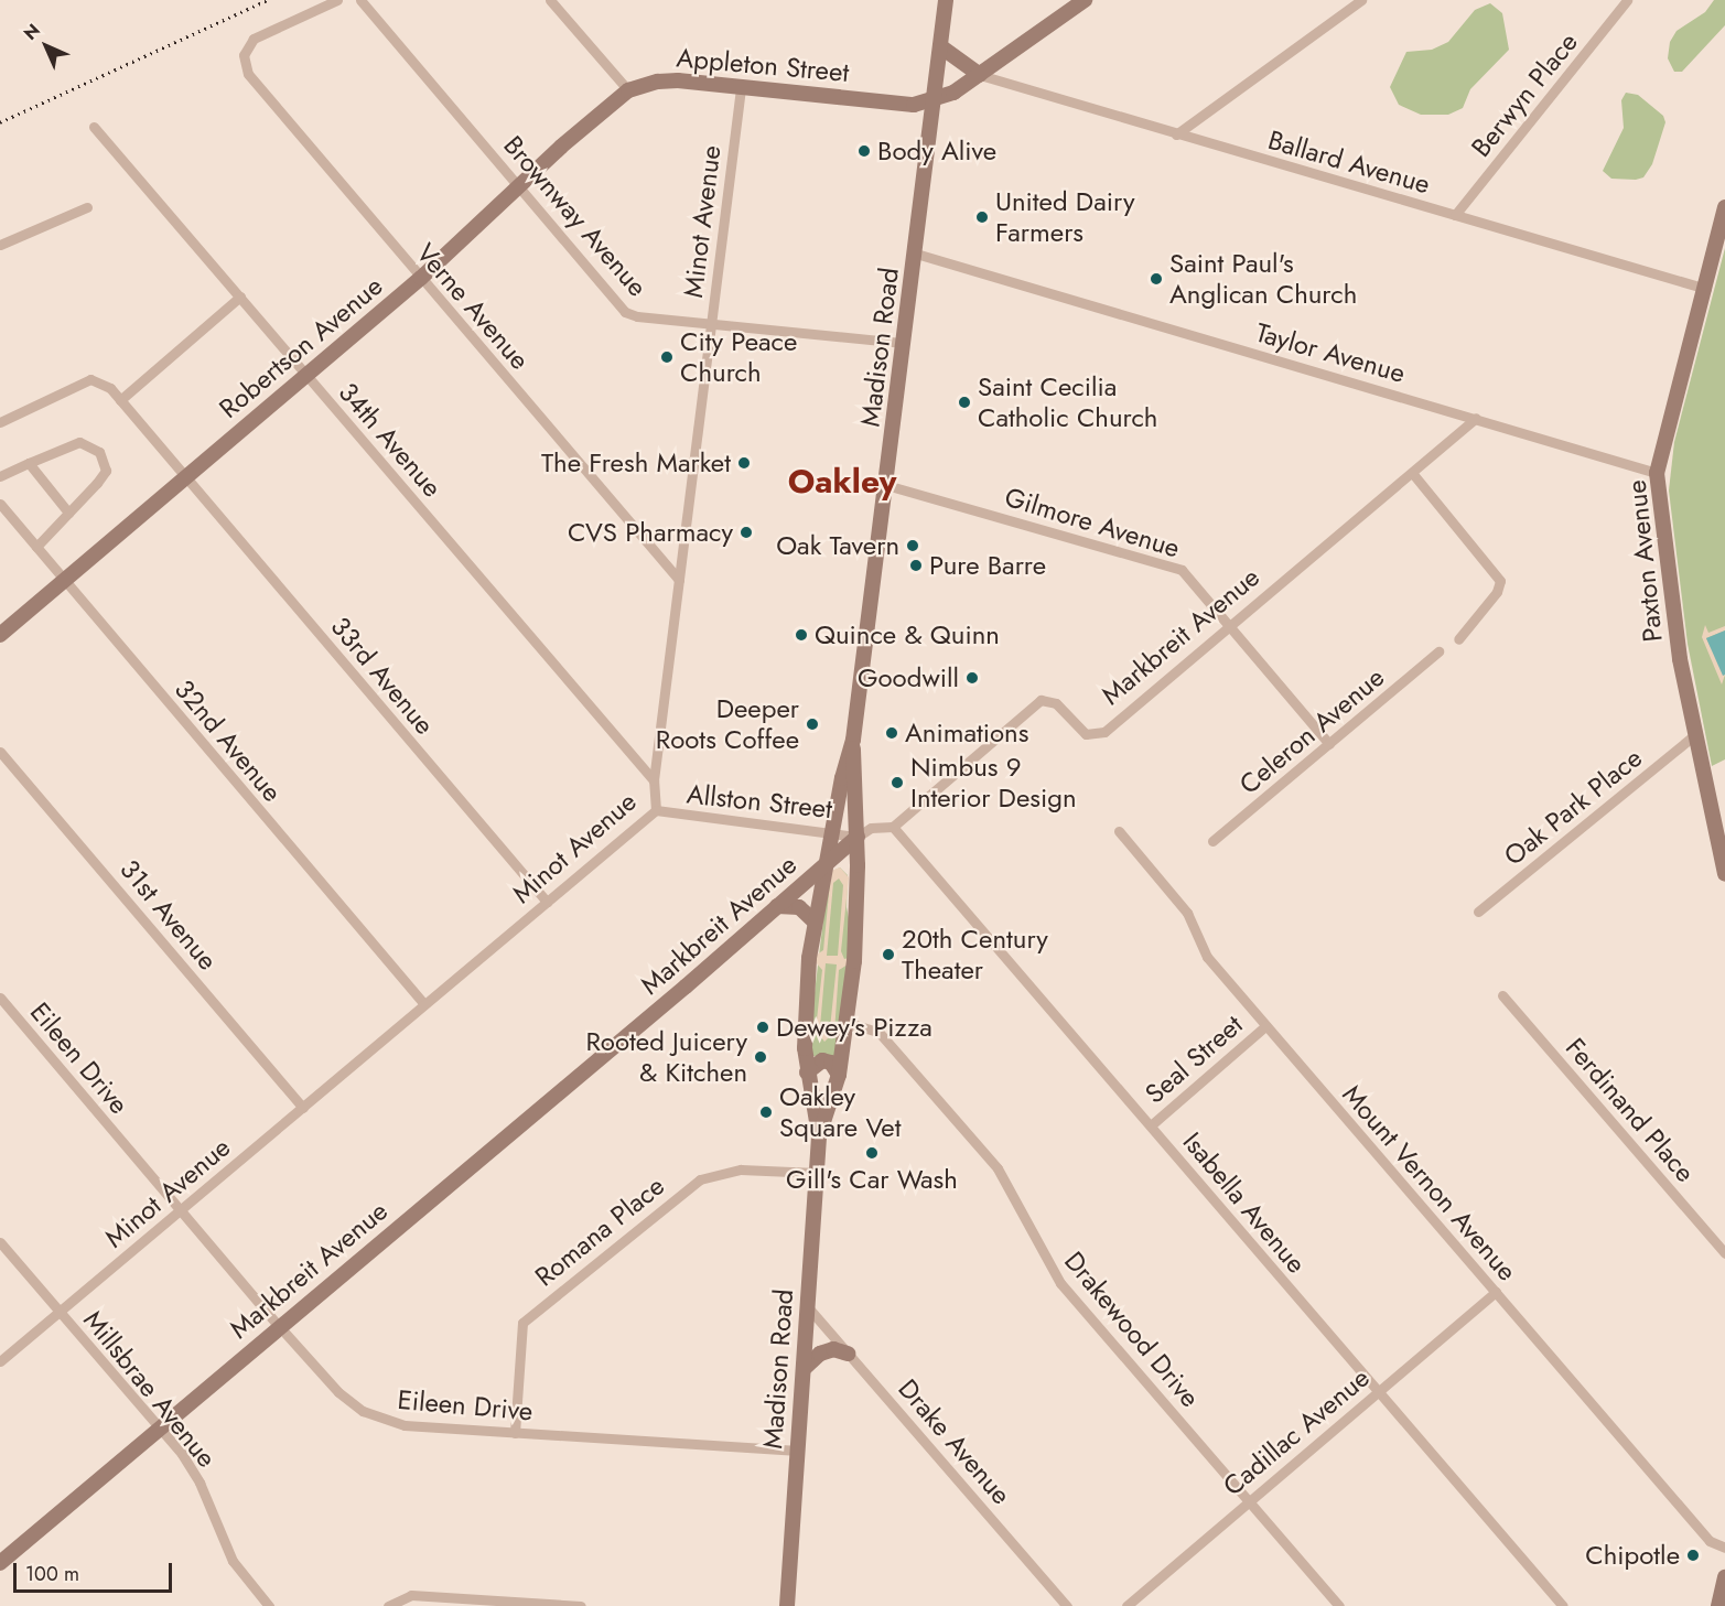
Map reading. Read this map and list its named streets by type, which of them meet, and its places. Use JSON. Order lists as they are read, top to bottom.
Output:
{
  "streets": {
    "street": [
      "Appleton Street",
      "Berwyn Place",
      "Ballard Avenue",
      "Brownway Avenue",
      "Minot Avenue",
      "Verne Avenue",
      "Robertson Avenue",
      "Madison Road",
      "Taylor Avenue",
      "34th Avenue",
      "Gilmore Avenue",
      "Paxton Avenue",
      "Markbreit Avenue",
      "33rd Avenue",
      "Celeron Avenue",
      "32nd Avenue",
      "Allston Street",
      "Oak Park Place",
      "31st Avenue",
      "Eileen Drive",
      "Seal Street",
      "Ferdinand Place",
      "Mount Vernon Avenue",
      "Isabella Avenue",
      "Romana Place",
      "Drakewood Drive",
      "Millsbrae Avenue",
      "Cadillac Avenue",
      "Drake Avenue"
    ]
  },
  "crossings": [
    ["Appleton Street", "Minot Avenue"],
    ["Appleton Street", "Robertson Avenue"],
    ["Appleton Street", "Madison Road"],
    ["Berwyn Place", "Ballard Avenue"],
    ["Ballard Avenue", "Paxton Avenue"],
    ["Brownway Avenue", "Minot Avenue"],
    ["Brownway Avenue", "Robertson Avenue"],
    ["Brownway Avenue", "Madison Road"],
    ["Minot Avenue", "Verne Avenue"],
    ["Minot Avenue", "34th Avenue"],
    ["Minot Avenue", "33rd Avenue"],
    ["Minot Avenue", "32nd Avenue"],
    ["Minot Avenue", "Allston Street"],
    ["Minot Avenue", "31st Avenue"],
    ["Minot Avenue", "Eileen Drive"],
    ["Minot Avenue", "Millsbrae Avenue"],
    ["Verne Avenue", "Robertson Avenue"],
    ["Robertson Avenue", "34th Avenue"],
    ["Robertson Avenue", "33rd Avenue"],
    ["Robertson Avenue", "32nd Avenue"],
    ["Madison Road", "Taylor Avenue"],
    ["Madison Road", "Gilmore Avenue"],
    ["Madison Road", "Markbreit Avenue"],
    ["Madison Road", "Allston Street"],
    ["Madison Road", "Eileen Drive"],
    ["Madison Road", "Romana Place"],
    ["Madison Road", "Drakewood Drive"],
    ["Madison Road", "Drake Avenue"],
    ["Taylor Avenue", "Paxton Avenue"],
    ["Taylor Avenue", "Markbreit Avenue"],
    ["Gilmore Avenue", "Markbreit Avenue"],
    ["Gilmore Avenue", "Celeron Avenue"],
    ["Paxton Avenue", "Oak Park Place"],
    ["Markbreit Avenue", "Allston Street"],
    ["Markbreit Avenue", "Eileen Drive"],
    ["Markbreit Avenue", "Isabella Avenue"],
    ["Markbreit Avenue", "Millsbrae Avenue"],
    ["Eileen Drive", "Romana Place"],
    ["Seal Street", "Mount Vernon Avenue"],
    ["Seal Street", "Isabella Avenue"],
    ["Mount Vernon Avenue", "Cadillac Avenue"],
    ["Isabella Avenue", "Cadillac Avenue"],
    ["Drakewood Drive", "Cadillac Avenue"]
  ],
  "districts": ["Oakley"],
  "places": [
    "Body Alive",
    "United Dairy Farmers",
    "Saint Paul's Anglican Church",
    "City Peace Church",
    "Saint Cecilia Catholic Church",
    "The Fresh Market",
    "CVS Pharmacy",
    "Oak Tavern",
    "Pure Barre",
    "Quince & Quinn",
    "Goodwill",
    "Deeper Roots Coffee",
    "Animations",
    "Nimbus 9 Interior Design",
    "20th Century Theater",
    "Dewey's Pizza",
    "Rooted Juicery & Kitchen",
    "Oakley Square Vet",
    "Gill's Car Wash",
    "Chipotle"
  ],
  "scale_bar": "100 m",
  "north": "top left"
}
